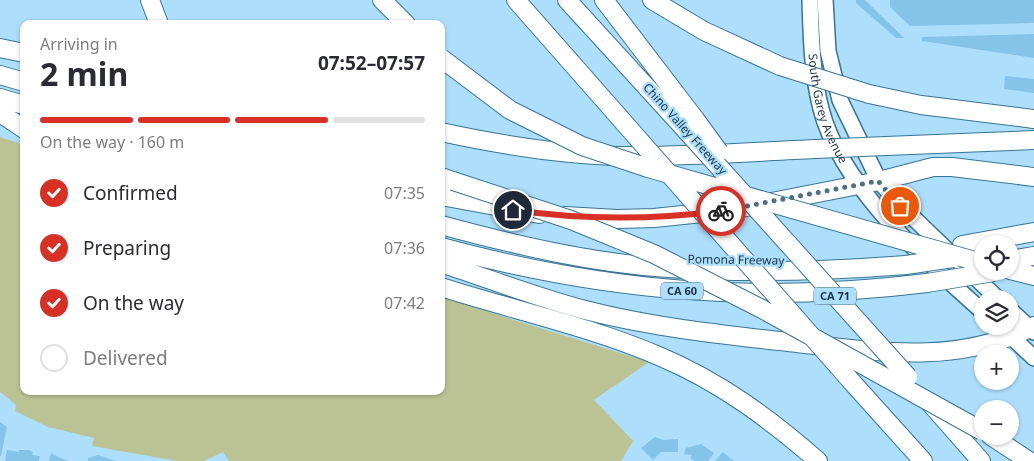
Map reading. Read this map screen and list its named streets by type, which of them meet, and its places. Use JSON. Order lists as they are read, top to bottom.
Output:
{
  "streets": {
    "highway": [
      "Chino Valley Freeway",
      "Pomona Freeway",
      "CA 60",
      "CA 71"
    ],
    "main road": ["South Garey Avenue"]
  },
  "crossings": [
    ["Chino Valley Freeway", "CA 71"]
  ],
  "page": {
    "heading": ["2 min", "Arriving in", "07:52–07:57"],
    "bar": "On the way · 160 m",
    "list": [
      ["Confirmed", "07:35"],
      ["Preparing", "07:36"],
      ["On the way", "07:42"],
      "Delivered"
    ],
    "map_buttons": ["+", "−"]
  }
}
